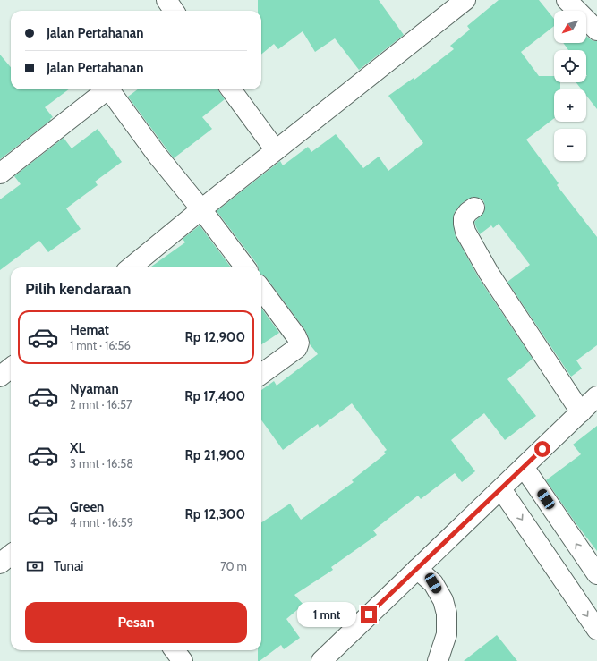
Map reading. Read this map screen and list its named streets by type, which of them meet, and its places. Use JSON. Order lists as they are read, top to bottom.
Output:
{
  "north": "bottom left",
  "page": {
    "map_buttons": ["+", "−"],
    "banner": ["Jalan Pertahanan", "Jalan Pertahanan"],
    "heading": "Pilih kendaraan",
    "list": [
      {
        "name": "Hemat",
        "note": "1 mnt · 16:56",
        "value": "Rp 12,900"
      },
      {
        "name": "Nyaman",
        "note": "2 mnt · 16:57",
        "value": "Rp 17,400"
      },
      {
        "name": "XL",
        "note": "3 mnt · 16:58",
        "value": "Rp 21,900"
      },
      {
        "name": "Green",
        "note": "4 mnt · 16:59",
        "value": "Rp 12,300"
      }
    ],
    "pay": ["Tunai", "70 m"],
    "buttons": "Pesan",
    "bubble": "1 mnt"
  }
}
